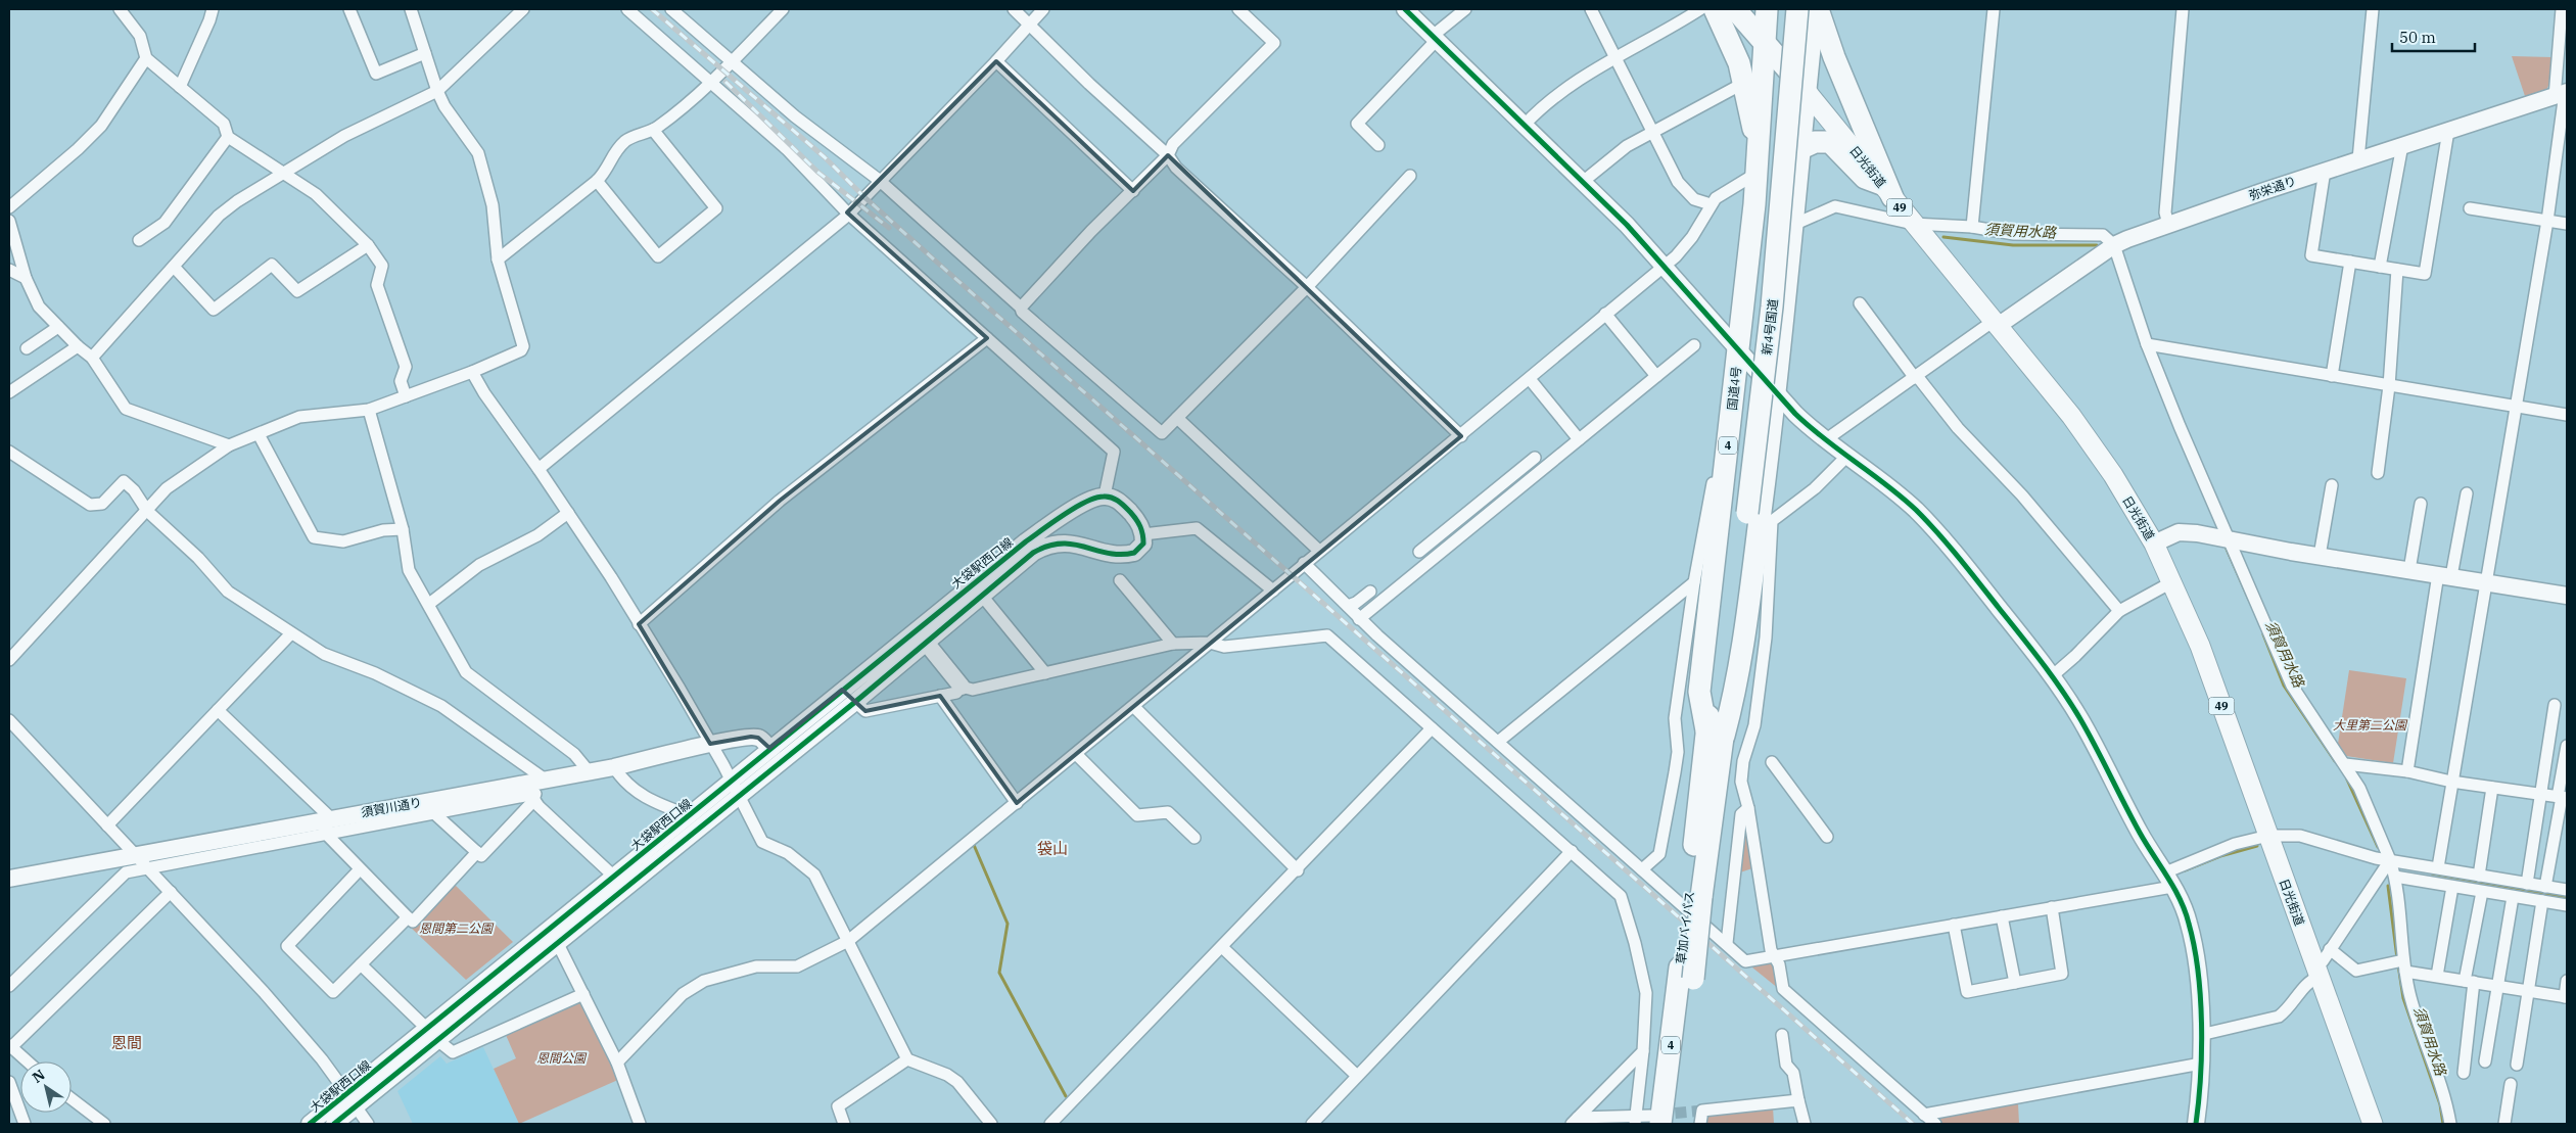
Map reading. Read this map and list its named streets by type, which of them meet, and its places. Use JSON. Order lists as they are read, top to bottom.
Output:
{
  "streets": {
    "highway": [
      "日光街道",
      "新4号国道",
      "国道4号",
      "4",
      "草加バイパス"
    ],
    "main road": ["49"],
    "street": ["弥栄通り", "大袋駅西口線", "須賀川通り"]
  },
  "crossings": [
    ["日光街道", "弥栄通り"],
    ["日光街道", "国道4号"],
    ["日光街道", "4"],
    ["新4号国道", "国道4号"],
    ["新4号国道", "4"],
    ["新4号国道", "草加バイパス"],
    ["国道4号", "4"],
    ["国道4号", "草加バイパス"],
    ["4", "草加バイパス"],
    ["大袋駅西口線", "須賀川通り"]
  ],
  "districts": ["袋山", "恩間"],
  "water": ["須賀用水路"],
  "parks": ["大里第二公園", "恩間第二公園", "恩間公園"],
  "scale_bar": "50 m",
  "north": "top left"
}
